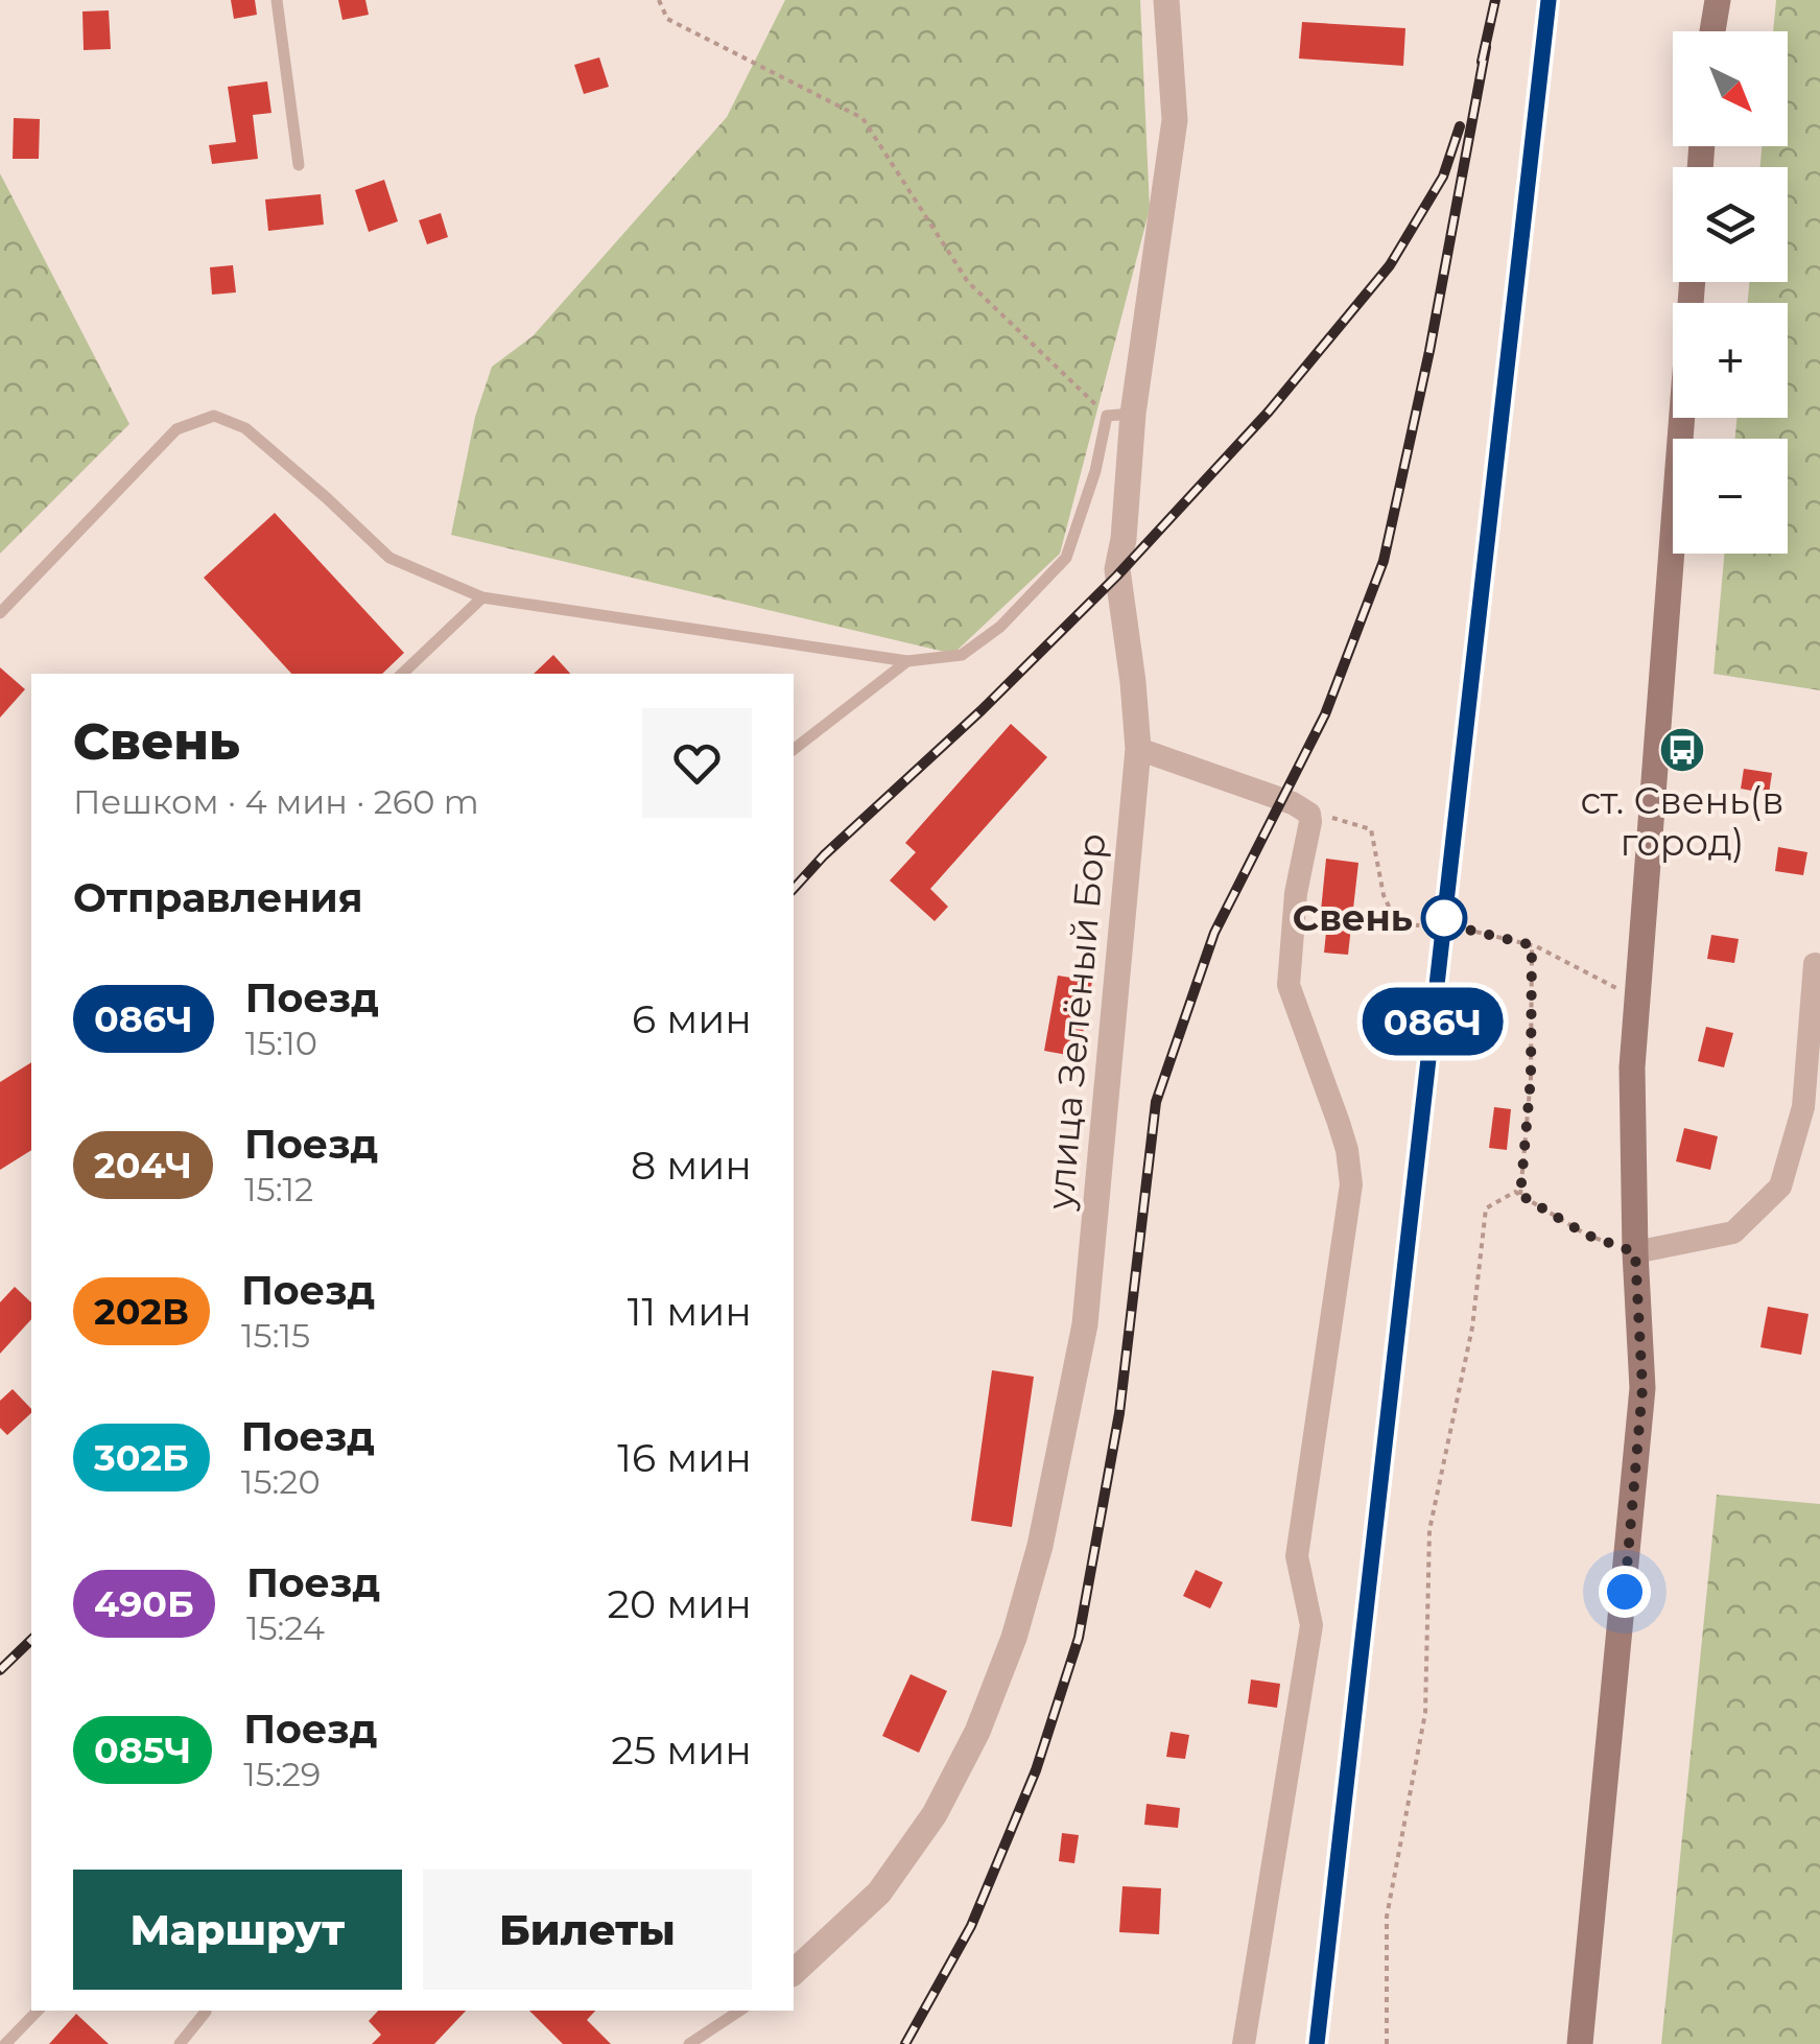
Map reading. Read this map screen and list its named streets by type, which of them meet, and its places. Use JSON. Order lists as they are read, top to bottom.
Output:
{
  "streets": {
    "street": ["улица Зелёный Бор"]
  },
  "places": {
    "bus stop": ["ст. Свень(в город)"],
    "other": ["Свень"]
  },
  "north": "bottom right",
  "page": {
    "on_map": "086Ч",
    "map_buttons": ["+", "−"],
    "heading": [
      ["Свень", "Пешком · 4 мин · 260 m"],
      "Отправления"
    ],
    "list": [
      {
        "mark": "086Ч",
        "name": "Поезд",
        "note": "15:10",
        "value": "6 мин"
      },
      {
        "mark": "204Ч",
        "name": "Поезд",
        "note": "15:12",
        "value": "8 мин"
      },
      {
        "mark": "202В",
        "name": "Поезд",
        "note": "15:15",
        "value": "11 мин"
      },
      {
        "mark": "302Б",
        "name": "Поезд",
        "note": "15:20",
        "value": "16 мин"
      },
      {
        "mark": "490Б",
        "name": "Поезд",
        "note": "15:24",
        "value": "20 мин"
      },
      {
        "mark": "085Ч",
        "name": "Поезд",
        "note": "15:29",
        "value": "25 мин"
      }
    ],
    "buttons": ["Маршрут", "Билеты"]
  }
}
